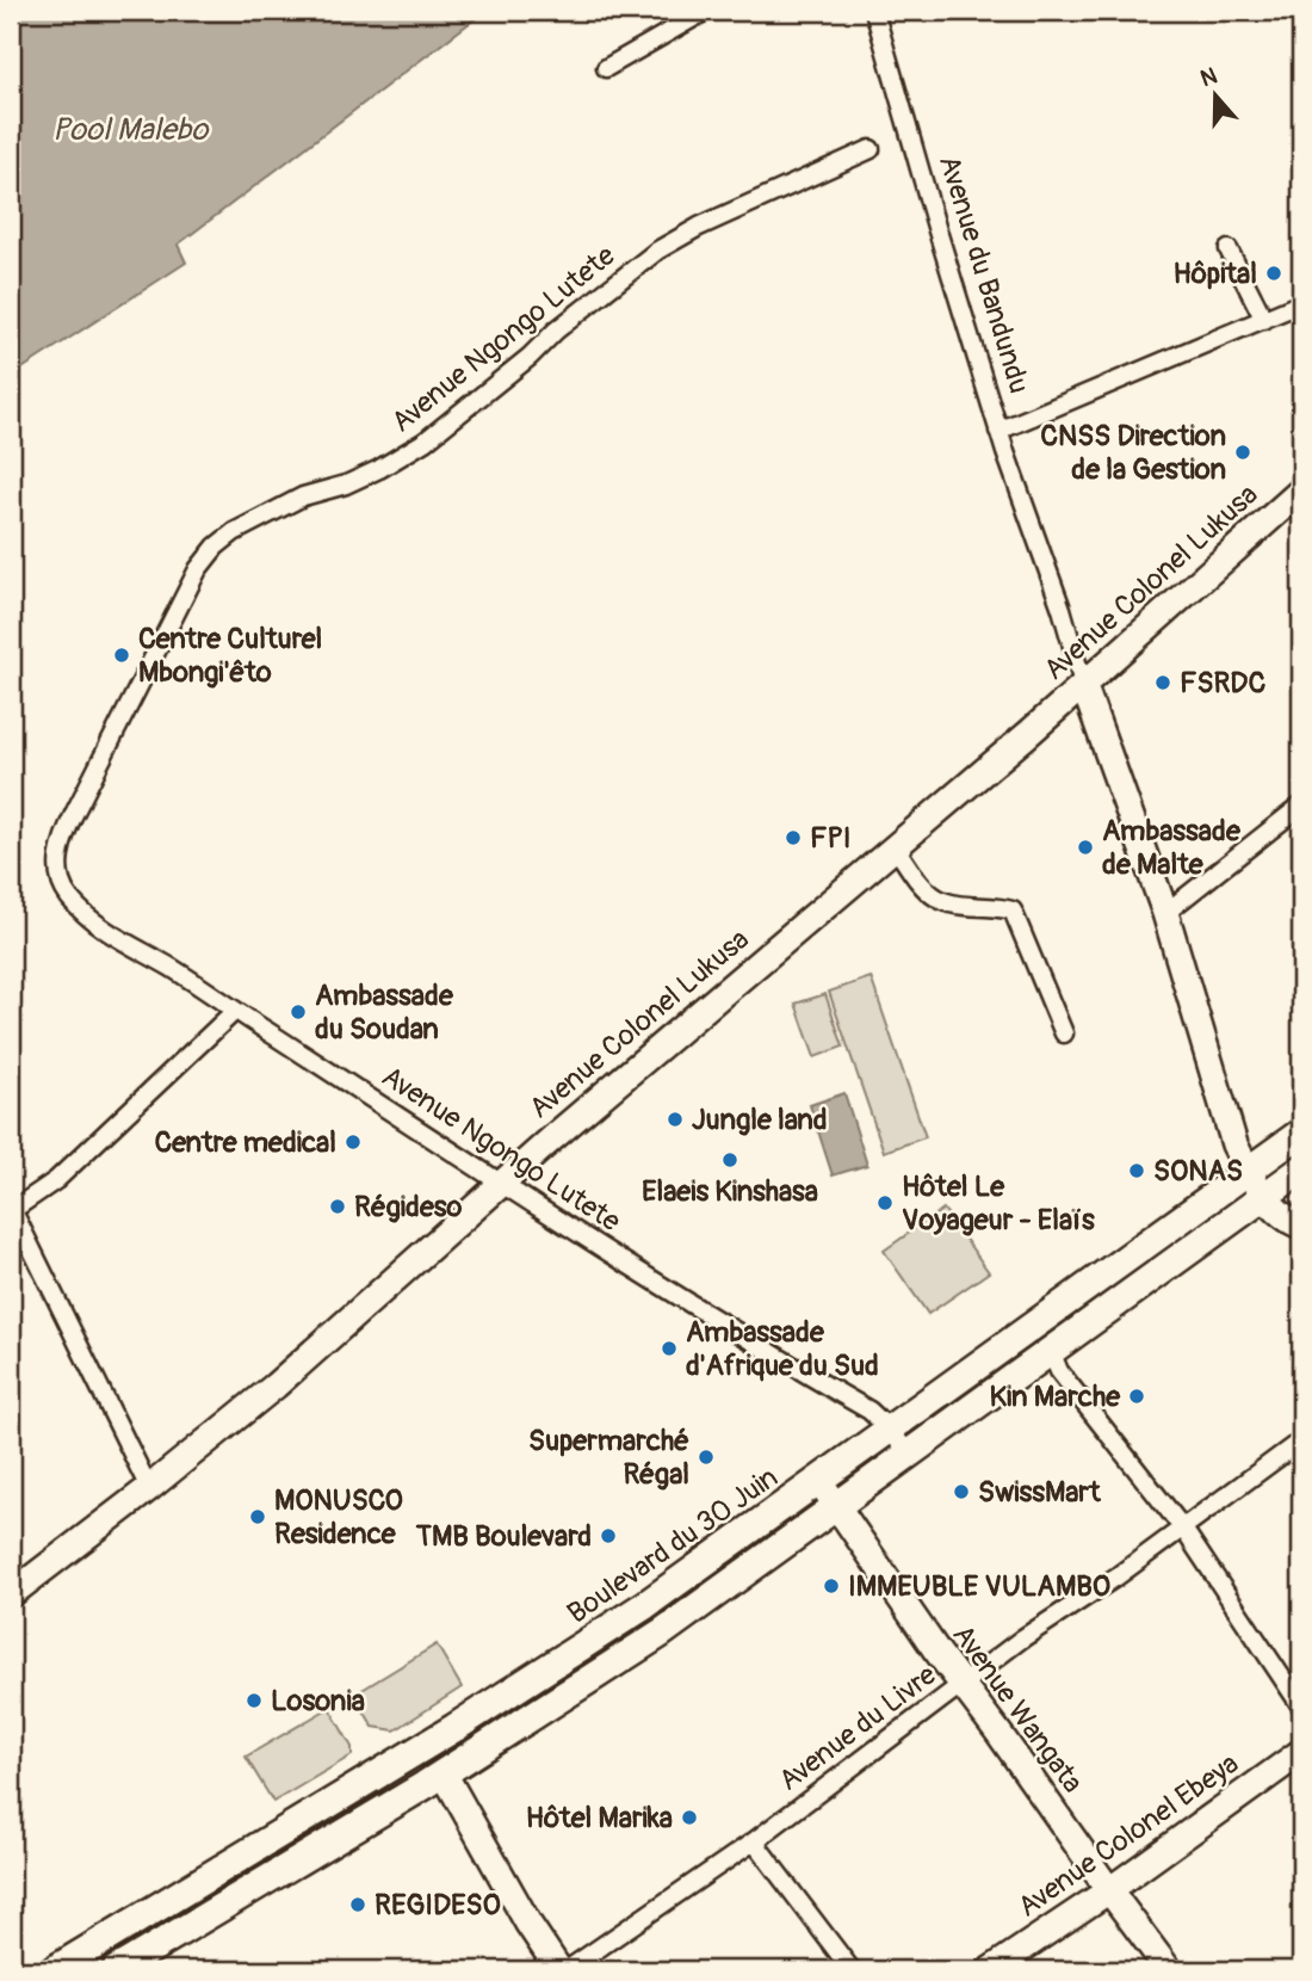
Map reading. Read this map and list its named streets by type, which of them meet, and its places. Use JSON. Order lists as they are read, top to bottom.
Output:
{
  "streets": {
    "main road": [
      "Avenue du Bandundu",
      "Avenue Colonel Lukusa",
      "Boulevard du 30 Juin",
      "Avenue Wangata",
      "Avenue Colonel Ebeya"
    ],
    "street": ["Avenue Ngongo Lutete", "Avenue du Livre"]
  },
  "crossings": [
    ["Avenue du Bandundu", "Avenue Colonel Lukusa"],
    ["Avenue du Bandundu", "Boulevard du 30 Juin"],
    ["Avenue Ngongo Lutete", "Avenue Colonel Lukusa"],
    ["Avenue Ngongo Lutete", "Boulevard du 30 Juin"],
    ["Boulevard du 30 Juin", "Avenue Wangata"],
    ["Avenue Wangata", "Avenue du Livre"],
    ["Avenue Wangata", "Avenue Colonel Ebeya"]
  ],
  "water": ["Pool Malebo"],
  "places": [
    "Hôpital",
    "CNSS Direction de la Gestion",
    "Centre Culturel Mbongi'êto",
    "FSRDC",
    "FPI",
    "Ambassade de Malte",
    "Ambassade du Soudan",
    "Jungle land",
    "Centre medical",
    "Elaeis Kinshasa",
    "SONAS",
    "Hôtel Le Voyageur - Elaïs",
    "Régideso",
    "Ambassade d'Afrique du Sud",
    "Kin Marche",
    "Supermarché Régal",
    "SwissMart",
    "MONUSCO Residence",
    "TMB Boulevard",
    "IMMEUBLE VULAMBO",
    "Losonia",
    "Hôtel Marika",
    "REGIDESO"
  ],
  "north": "top"
}
